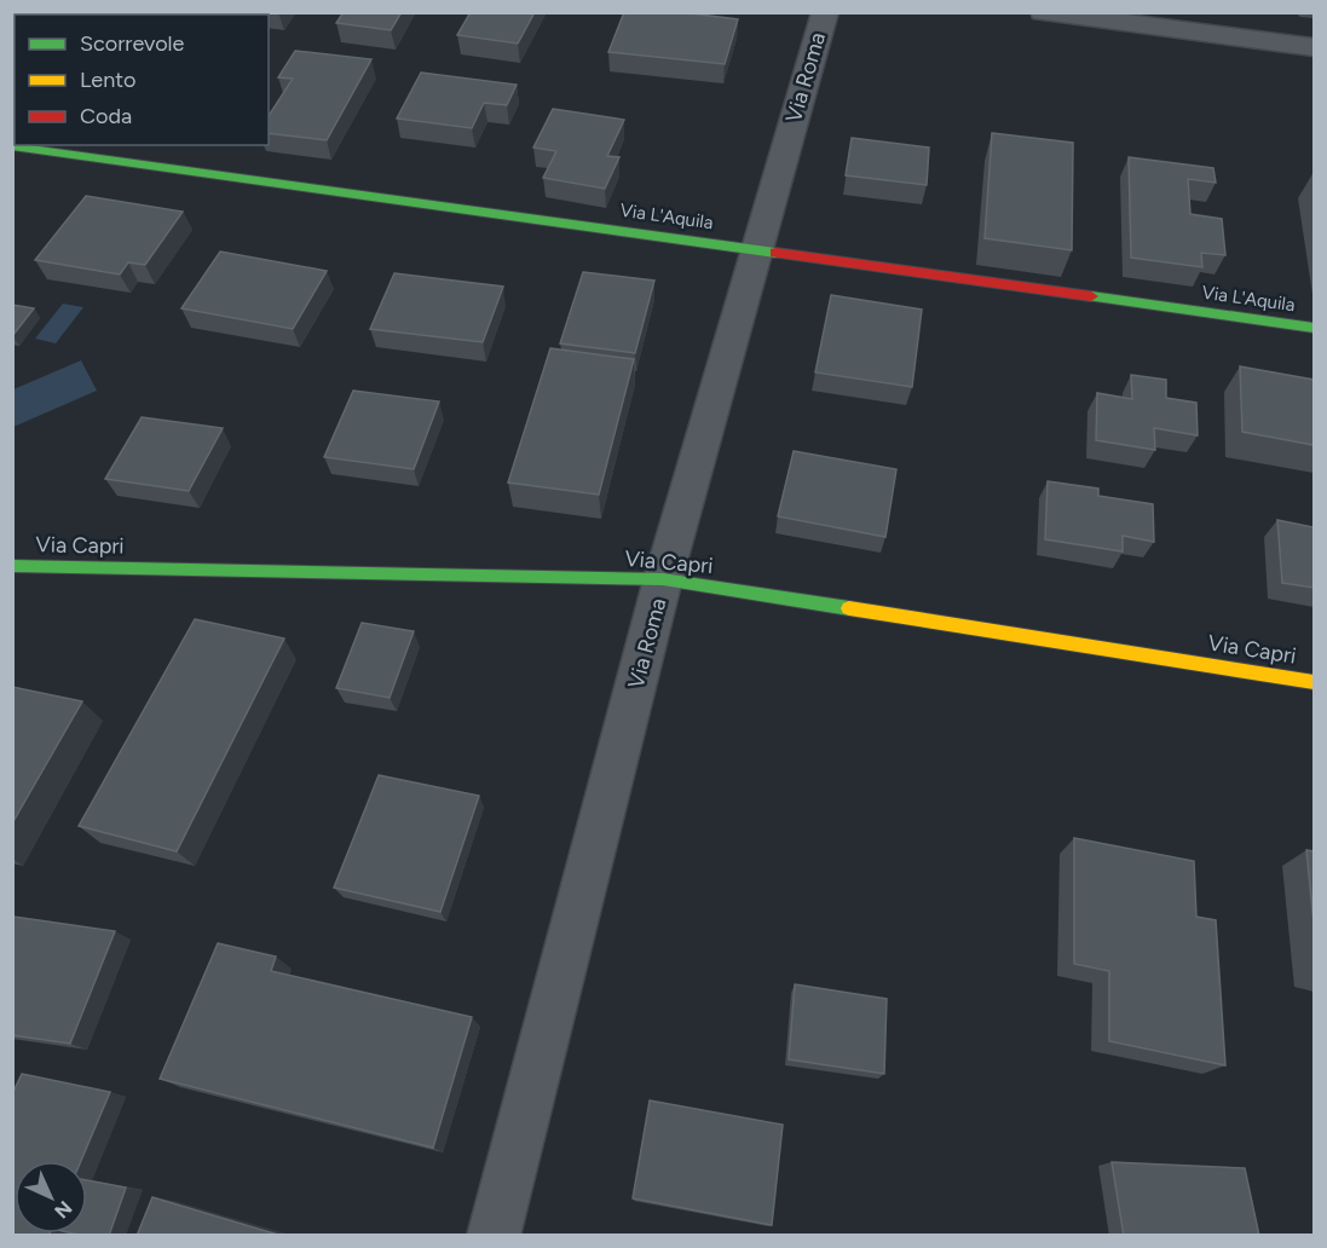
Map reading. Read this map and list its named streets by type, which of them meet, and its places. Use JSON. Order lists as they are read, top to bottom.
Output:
{
  "streets": {
    "street": ["Via Roma", "Via L'Aquila", "Via Capri"]
  },
  "crossings": [
    ["Via Roma", "Via L'Aquila"],
    ["Via Roma", "Via Capri"]
  ],
  "legend": ["Scorrevole", "Lento", "Coda"],
  "north": "bottom right"
}
